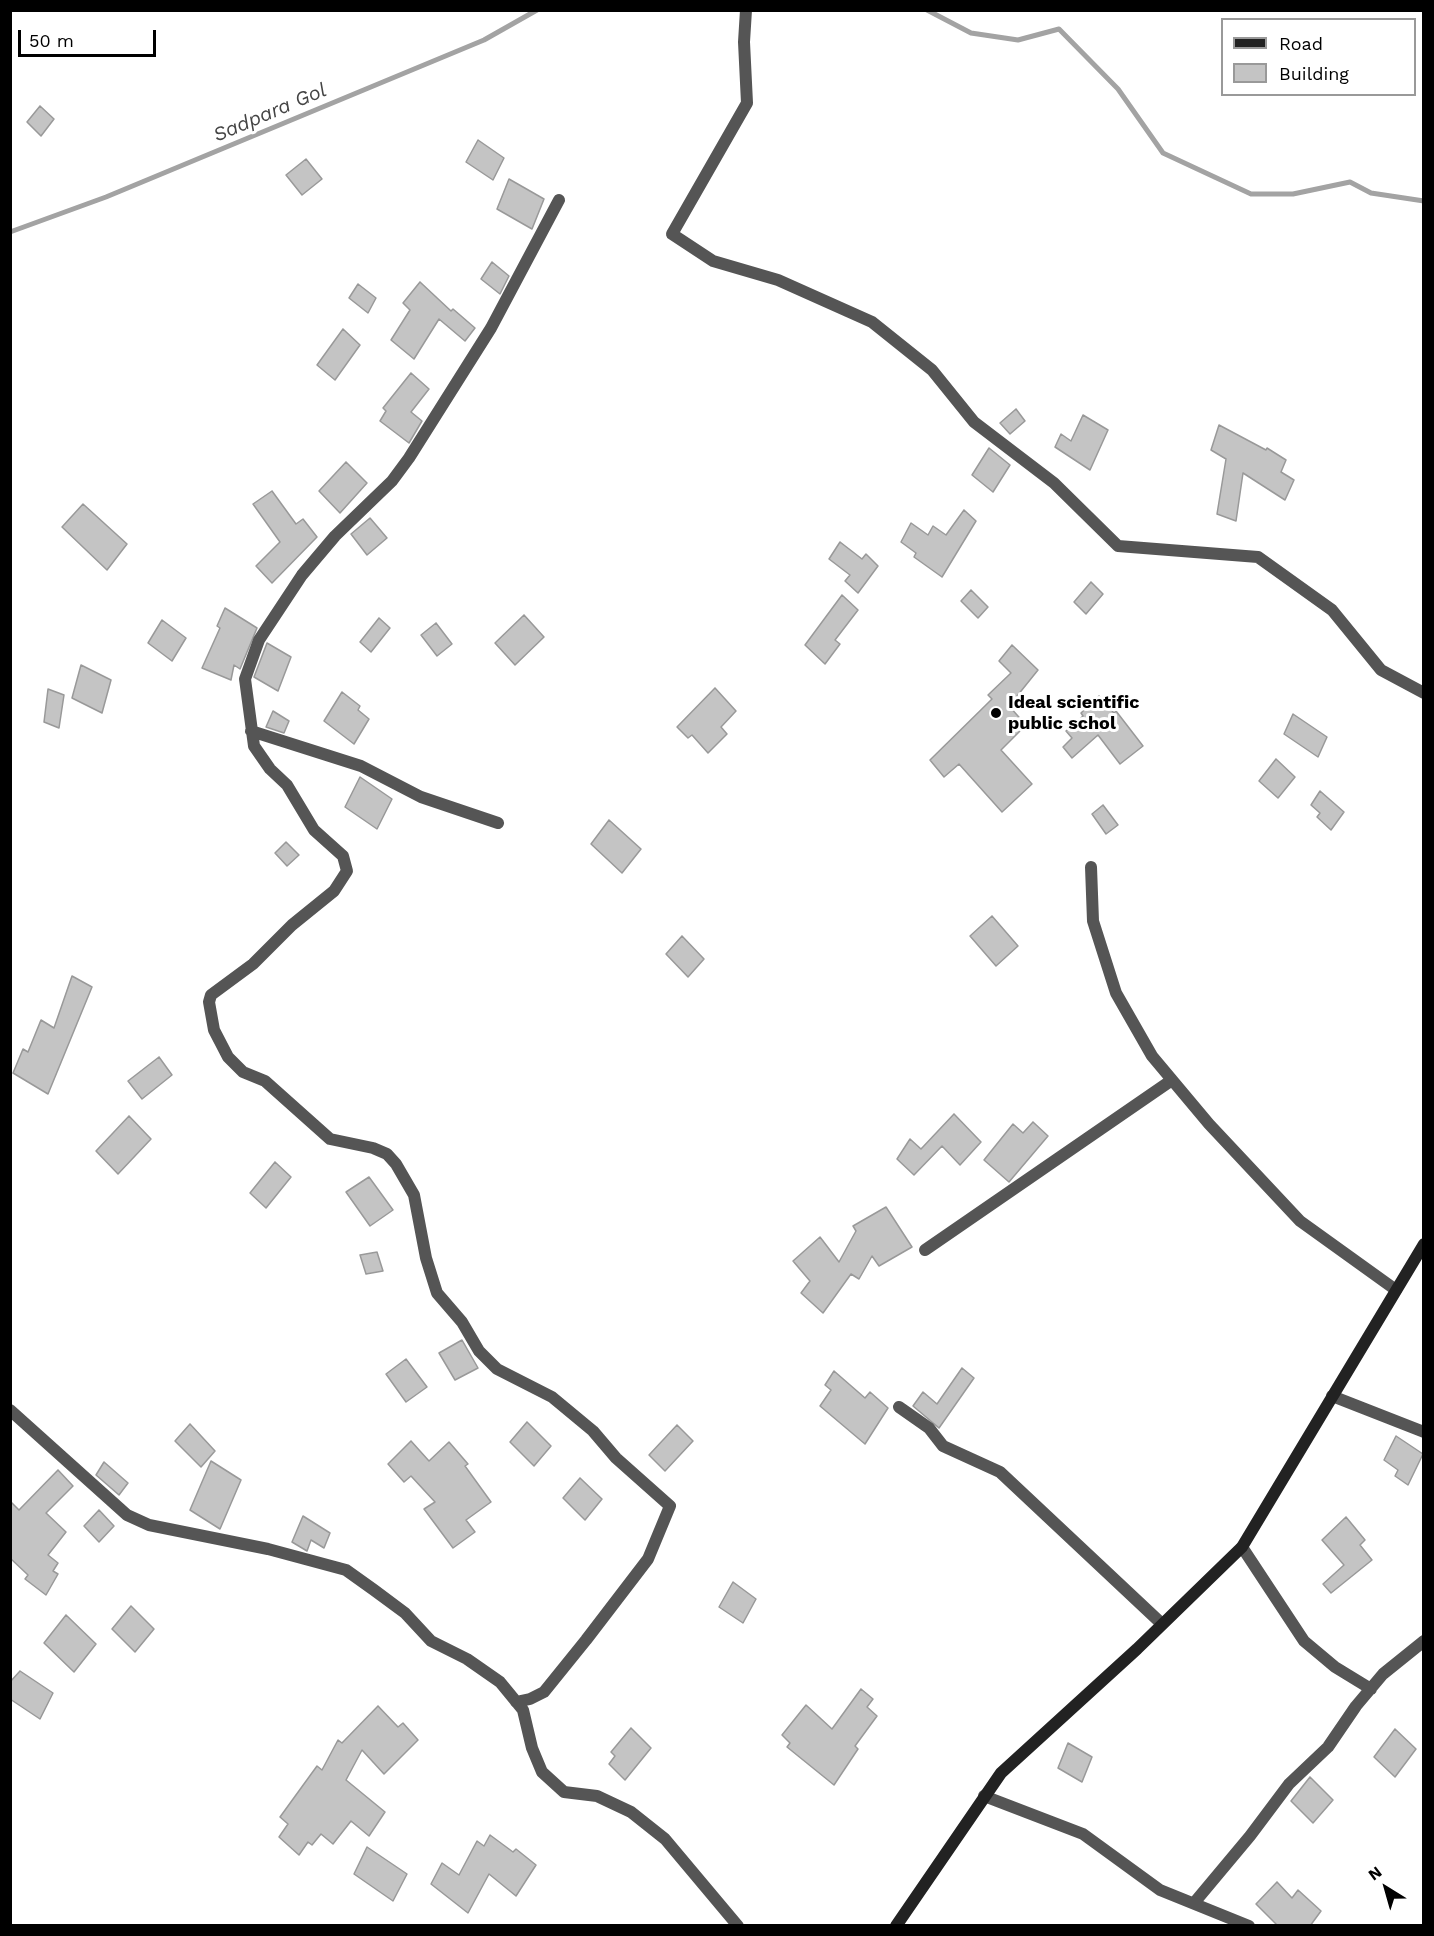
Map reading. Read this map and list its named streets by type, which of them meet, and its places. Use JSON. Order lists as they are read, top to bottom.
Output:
{
  "water": ["Sadpara Gol"],
  "places": ["Ideal scientific public schol"],
  "legend": ["Road", "Building"],
  "scale_bar": "50 m",
  "north": "top left"
}
